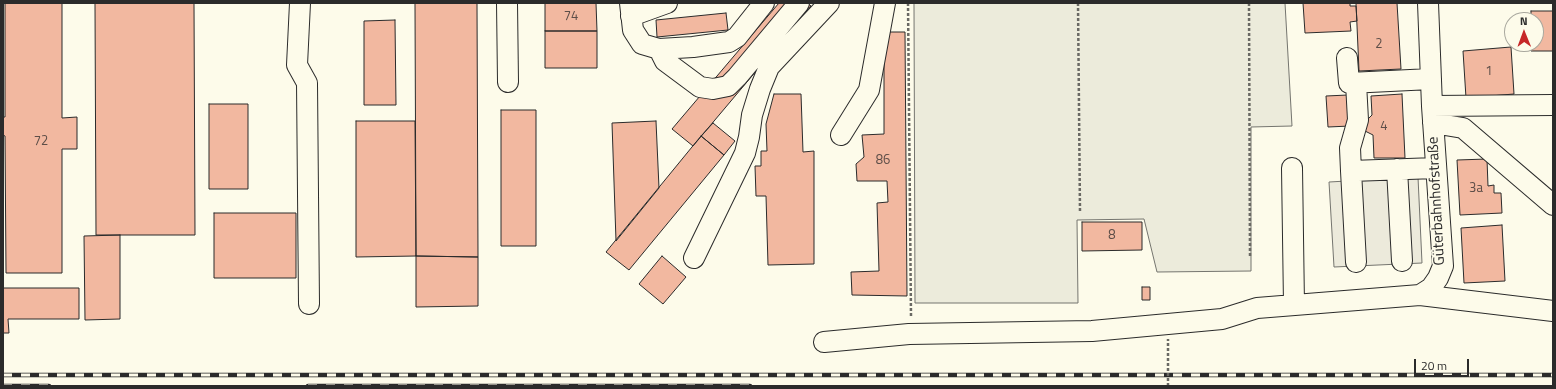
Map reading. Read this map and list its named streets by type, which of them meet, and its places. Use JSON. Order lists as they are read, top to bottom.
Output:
{
  "streets": {
    "street": ["Güterbahnhofstraße"]
  },
  "house_numbers": [
    "74",
    "2",
    "1",
    "4",
    "72",
    "86",
    "3a",
    "8"
  ],
  "scale_bar": "20 m",
  "north": "top"
}
